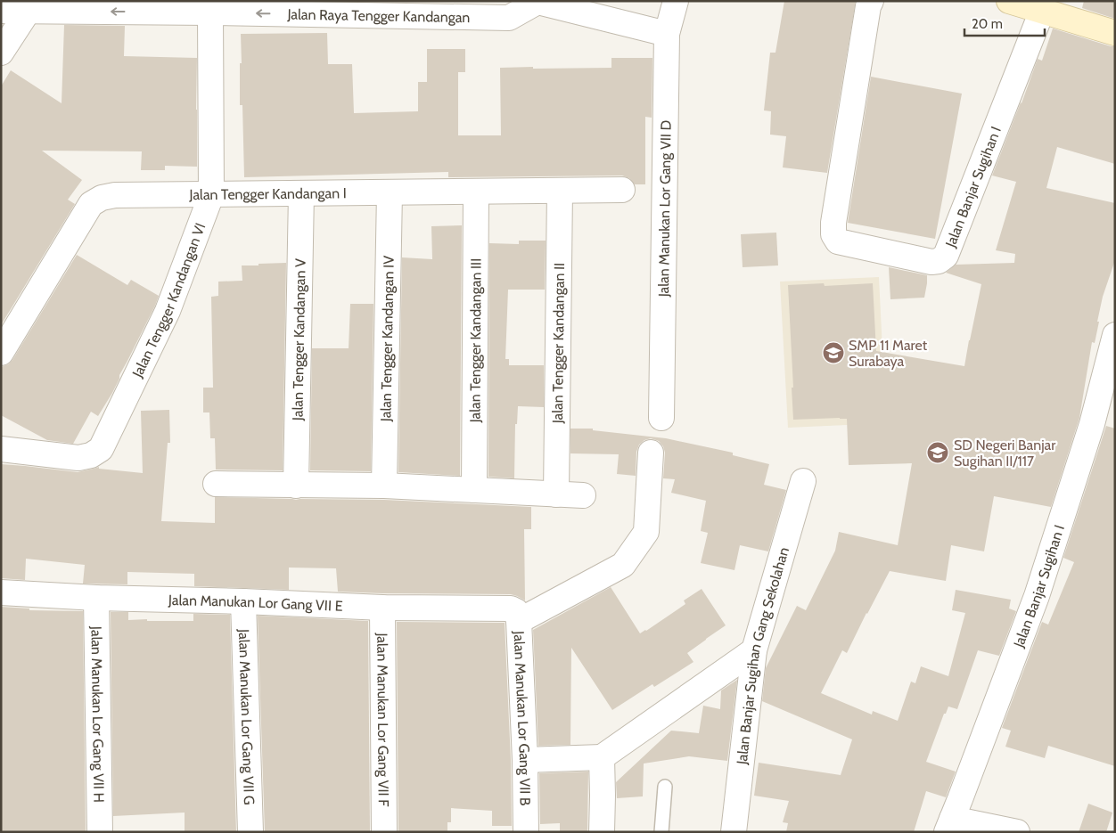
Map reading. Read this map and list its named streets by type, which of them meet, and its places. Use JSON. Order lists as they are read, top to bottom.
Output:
{
  "streets": {
    "street": [
      "Jalan Raya Tengger Kandangan",
      "Jalan Banjar Sugihan I",
      "Jalan Tengger Kandangan I",
      "Jalan Manukan Lor Gang VII D",
      "Jalan Tengger Kandangan VI",
      "Jalan Tengger Kandangan V",
      "Jalan Tengger Kandangan IV",
      "Jalan Tengger Kandangan III",
      "Jalan Tengger Kandangan II",
      "Jalan Manukan Lor Gang VII E",
      "Jalan Banjar Sugihan Gang Sekolahan",
      "Jalan Manukan Lor Gang VII H",
      "Jalan Manukan Lor Gang VII G",
      "Jalan Manukan Lor Gang VII B",
      "Jalan Manukan Lor Gang VII F"
    ]
  },
  "crossings": [
    ["Jalan Raya Tengger Kandangan", "Jalan Manukan Lor Gang VII D"],
    ["Jalan Raya Tengger Kandangan", "Jalan Tengger Kandangan VI"],
    ["Jalan Tengger Kandangan I", "Jalan Tengger Kandangan VI"],
    ["Jalan Tengger Kandangan I", "Jalan Tengger Kandangan V"],
    ["Jalan Tengger Kandangan I", "Jalan Tengger Kandangan IV"],
    ["Jalan Tengger Kandangan I", "Jalan Tengger Kandangan III"],
    ["Jalan Tengger Kandangan I", "Jalan Tengger Kandangan II"],
    ["Jalan Manukan Lor Gang VII E", "Jalan Manukan Lor Gang VII H"],
    ["Jalan Manukan Lor Gang VII E", "Jalan Manukan Lor Gang VII G"],
    ["Jalan Manukan Lor Gang VII E", "Jalan Manukan Lor Gang VII B"],
    ["Jalan Manukan Lor Gang VII E", "Jalan Manukan Lor Gang VII F"]
  ],
  "one_way": ["Jalan Raya Tengger Kandangan"],
  "places": {
    "school or university": ["SMP 11 Maret Surabaya", "SD Negeri Banjar Sugihan II/117"]
  },
  "scale_bar": "20 m"
}
